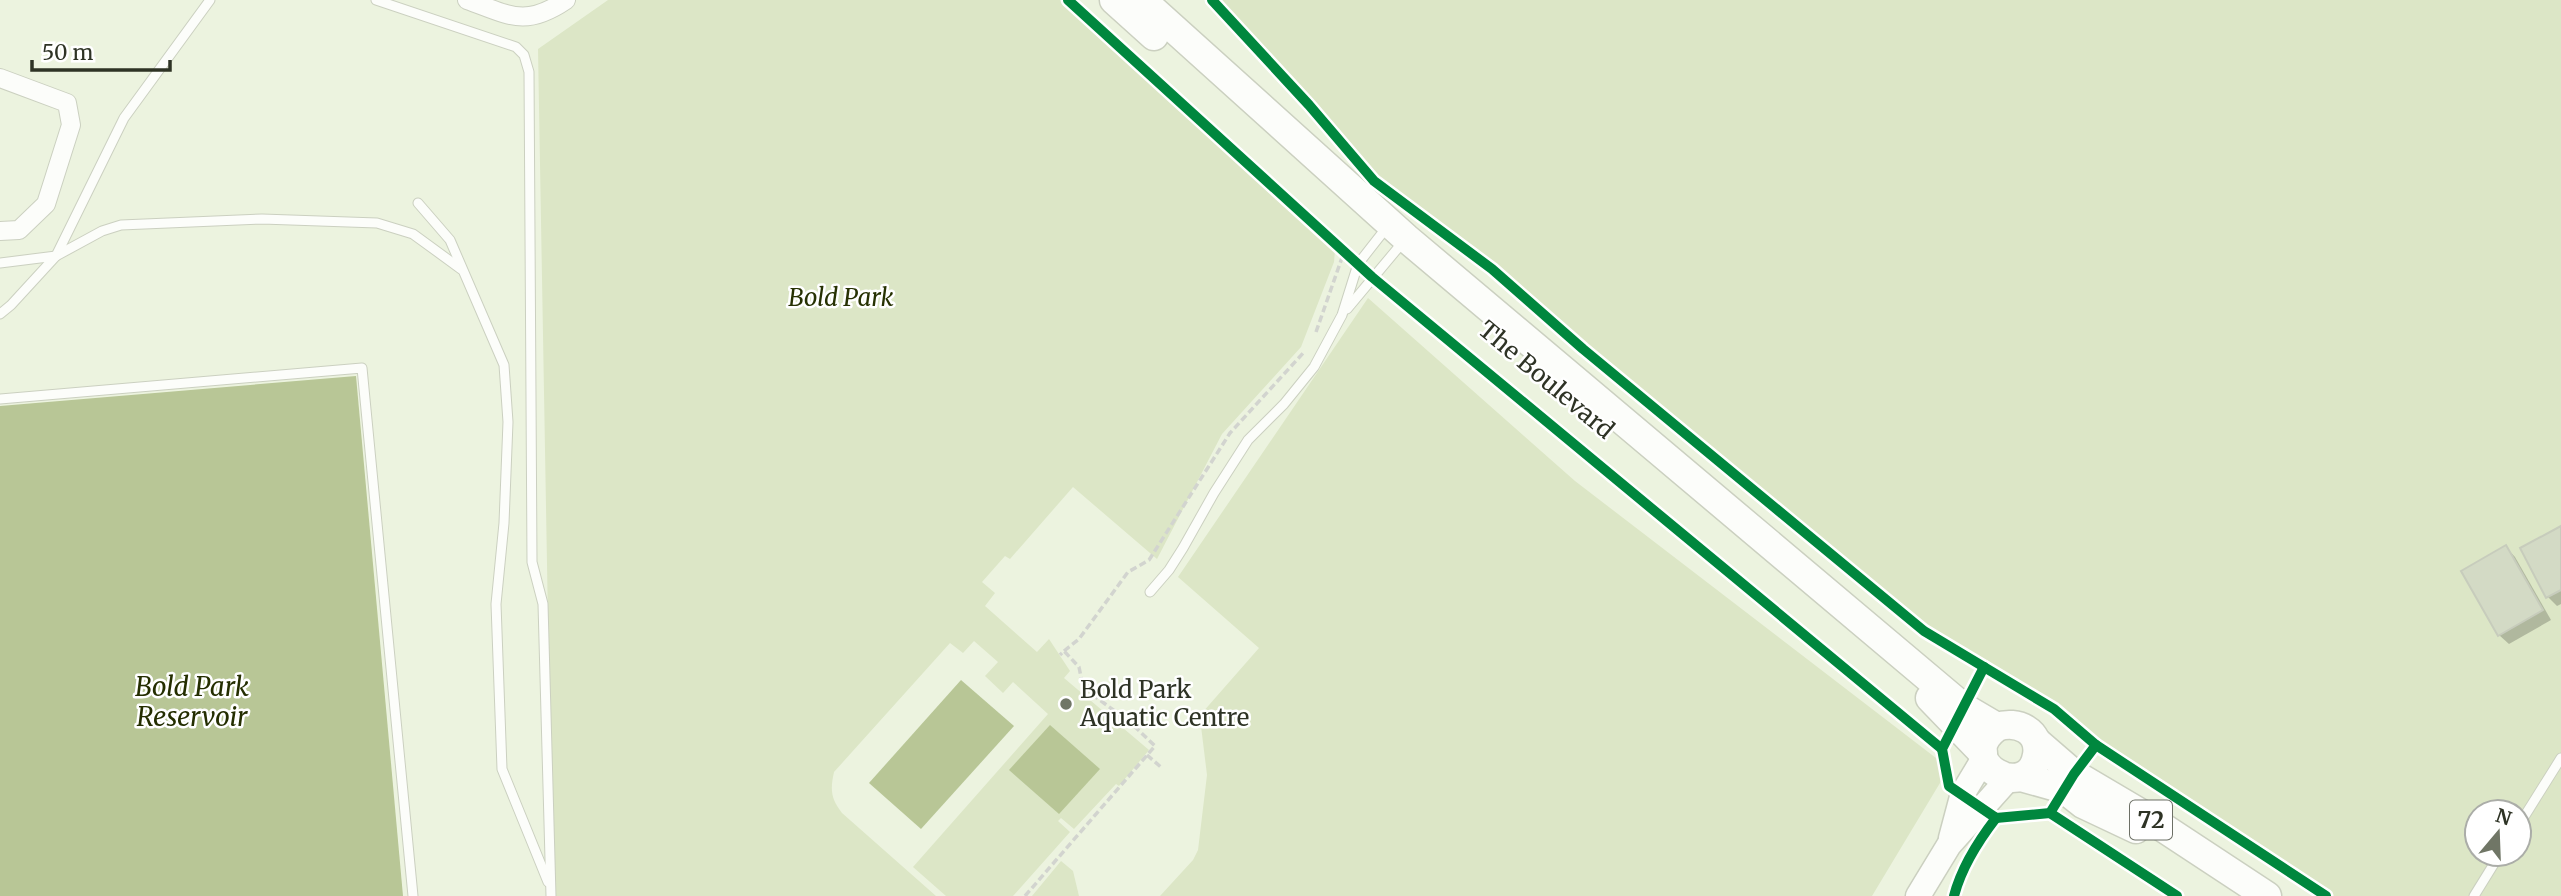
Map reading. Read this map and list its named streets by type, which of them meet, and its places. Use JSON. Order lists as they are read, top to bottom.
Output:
{
  "streets": {
    "main road": ["The Boulevard", "72"]
  },
  "water": ["Bold Park Reservoir"],
  "parks": ["Bold Park"],
  "places": ["Bold Park Aquatic Centre"],
  "scale_bar": "50 m",
  "north": "top"
}
